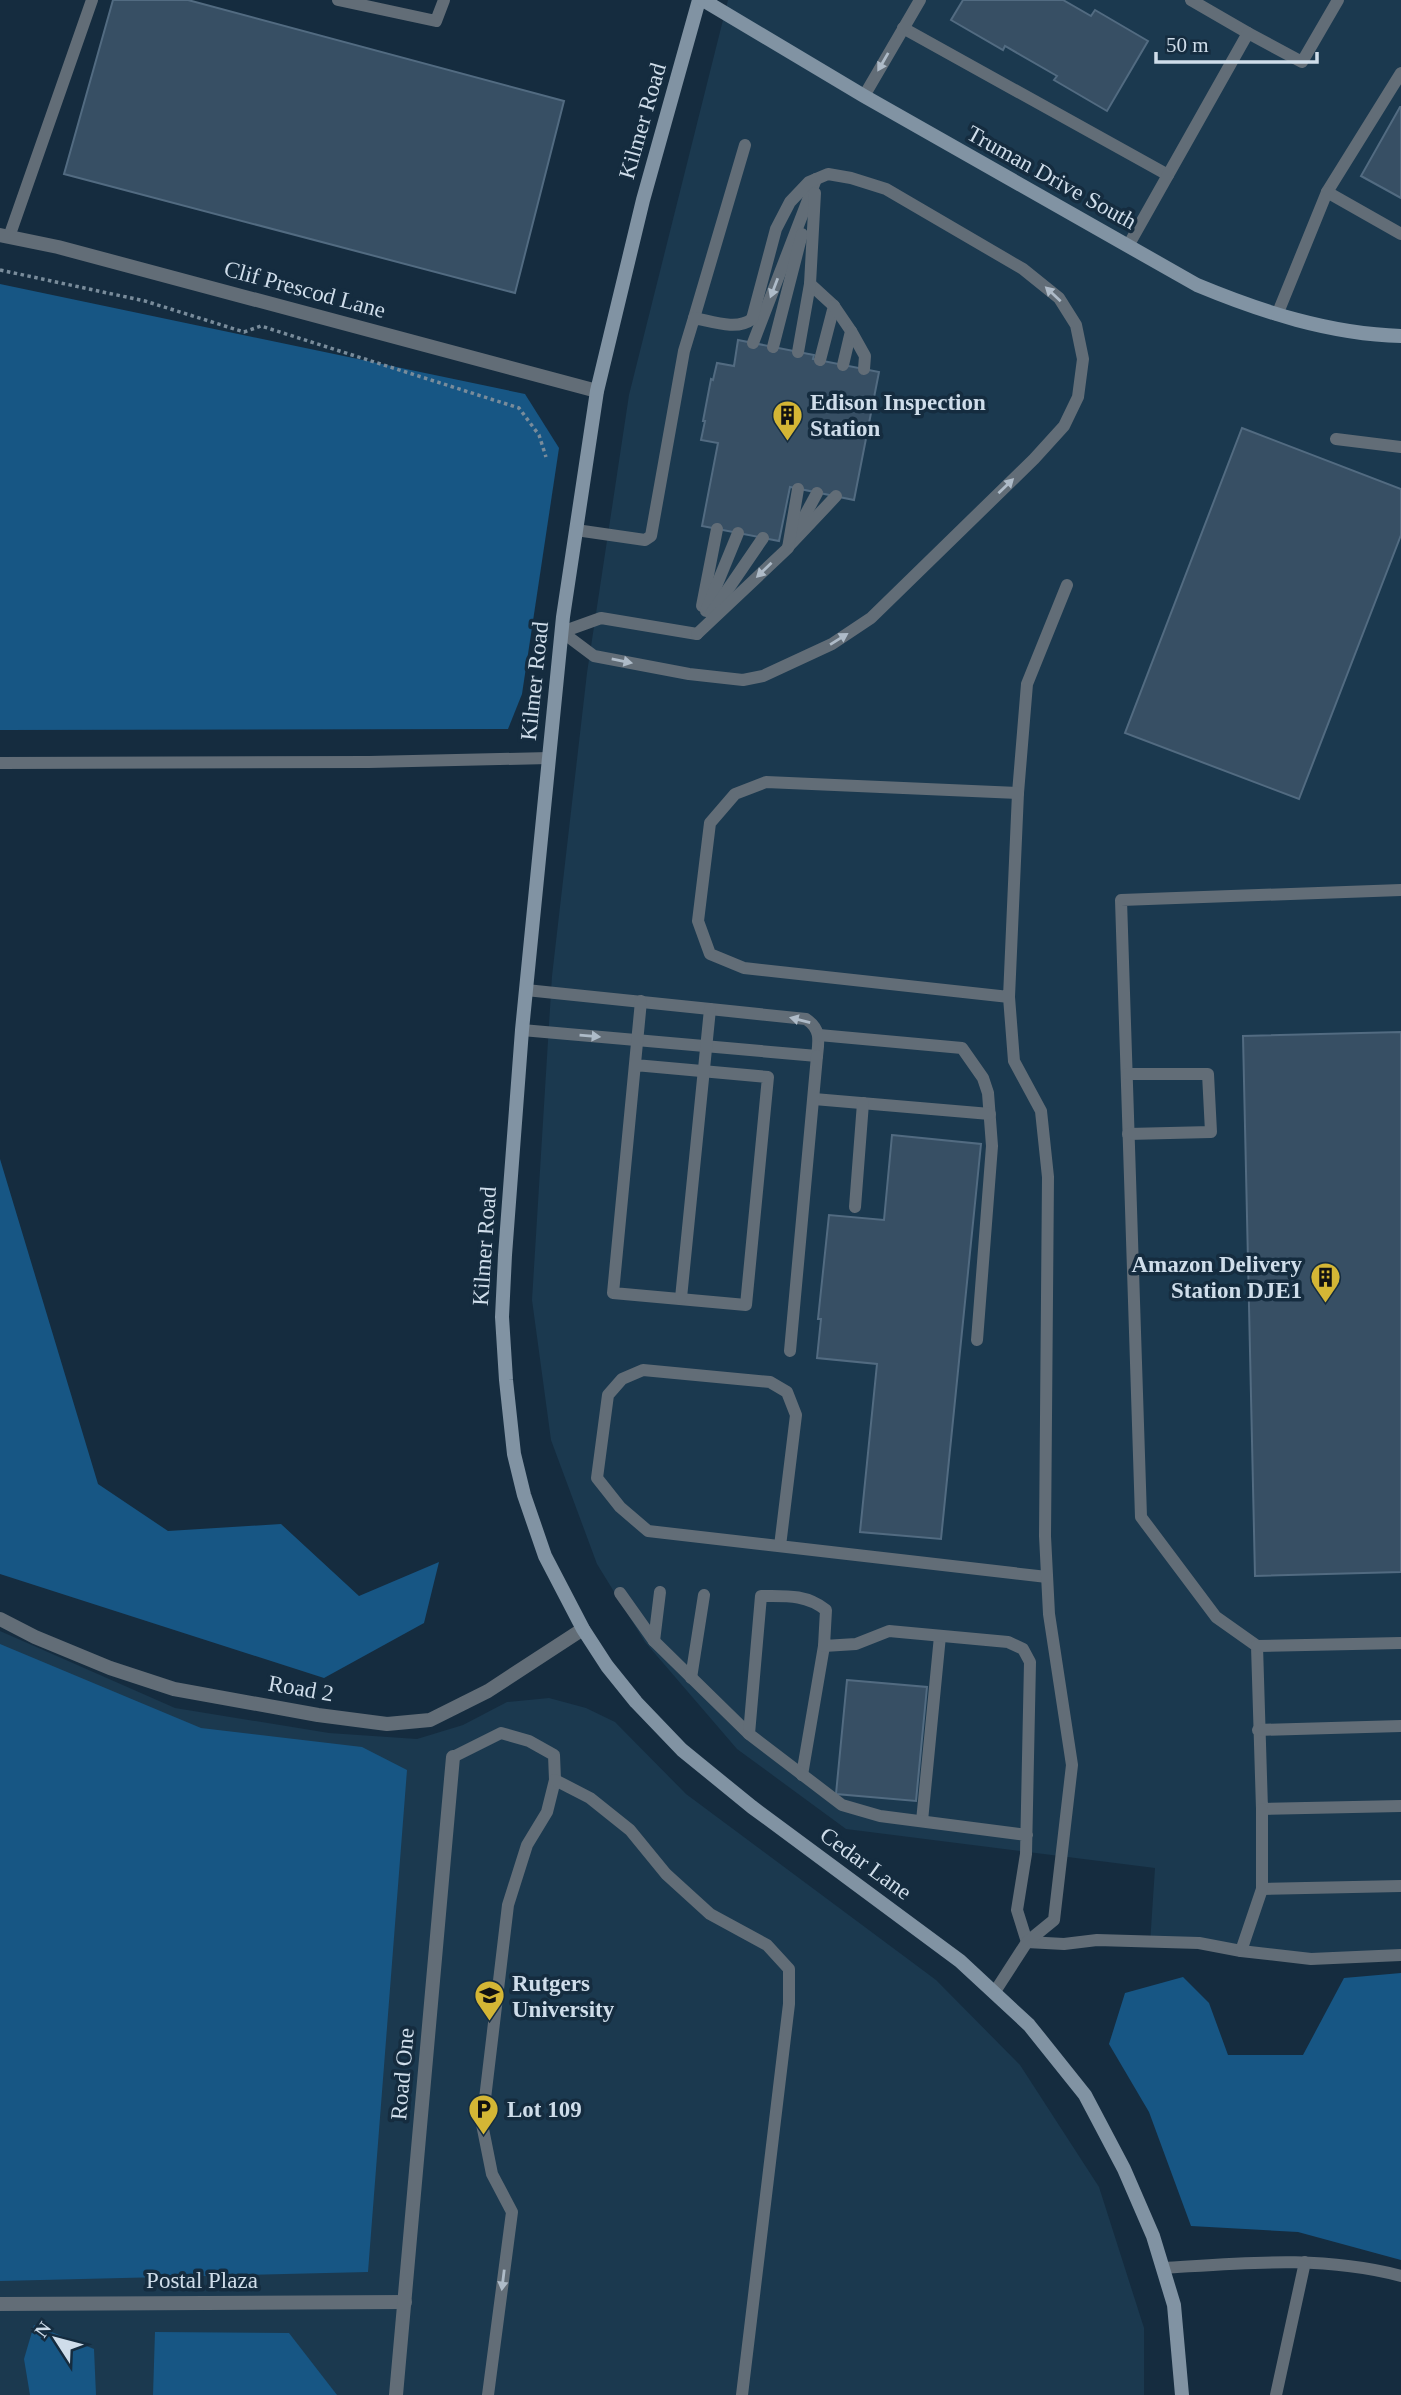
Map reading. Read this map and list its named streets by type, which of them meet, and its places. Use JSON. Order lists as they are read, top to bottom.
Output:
{
  "streets": {
    "street": [
      "Kilmer Road",
      "Truman Drive South",
      "Clif Prescod Lane",
      "Road 2",
      "Cedar Lane",
      "Road One",
      "Postal Plaza"
    ]
  },
  "crossings": [
    ["Kilmer Road", "Truman Drive South"],
    ["Kilmer Road", "Clif Prescod Lane"],
    ["Kilmer Road", "Cedar Lane"],
    ["Road 2", "Cedar Lane"],
    ["Road One", "Postal Plaza"]
  ],
  "places": {
    "building": ["Edison Inspection Station", "Amazon Delivery Station DJE1"],
    "school or university": ["Rutgers University"],
    "parking": ["Lot 109"]
  },
  "scale_bar": "50 m",
  "north": "top left"
}
